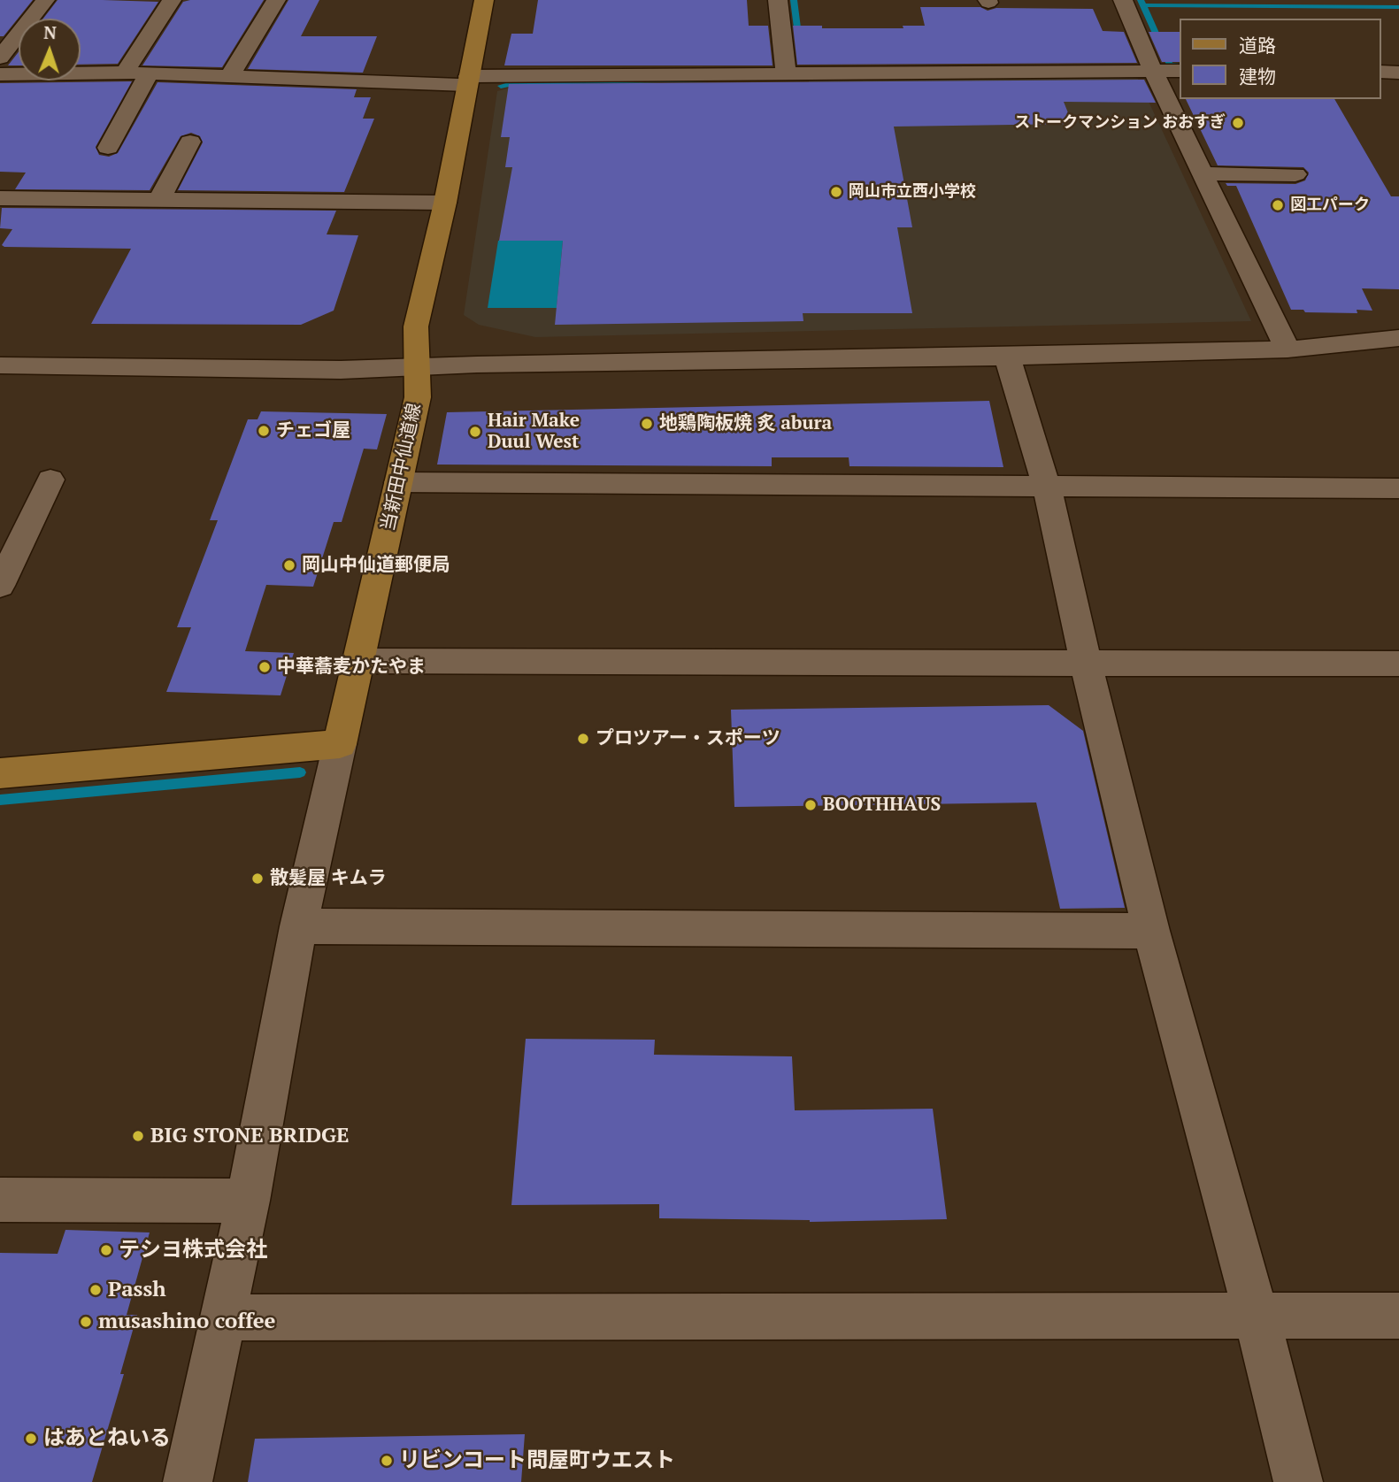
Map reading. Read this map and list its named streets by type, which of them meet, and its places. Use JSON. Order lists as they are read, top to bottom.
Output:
{
  "streets": {
    "main road": ["当新田中仙道線"]
  },
  "places": [
    "ストークマンション おおすぎ",
    "岡山市立西小学校",
    "図工パーク",
    "地鶏陶板焼 炙 abura",
    "チェゴ屋",
    "Hair Make Duul West",
    "岡山中仙道郵便局",
    "中華蕎麦かたやま",
    "プロツアー・スポーツ",
    "BOOTHHAUS",
    "散髪屋 キムラ",
    "BIG STONE BRIDGE",
    "テシヨ株式会社",
    "Passh",
    "musashino coffee",
    "はあとねいる",
    "リビンコート問屋町ウエスト"
  ],
  "legend": ["道路", "建物"],
  "north": "top"
}
